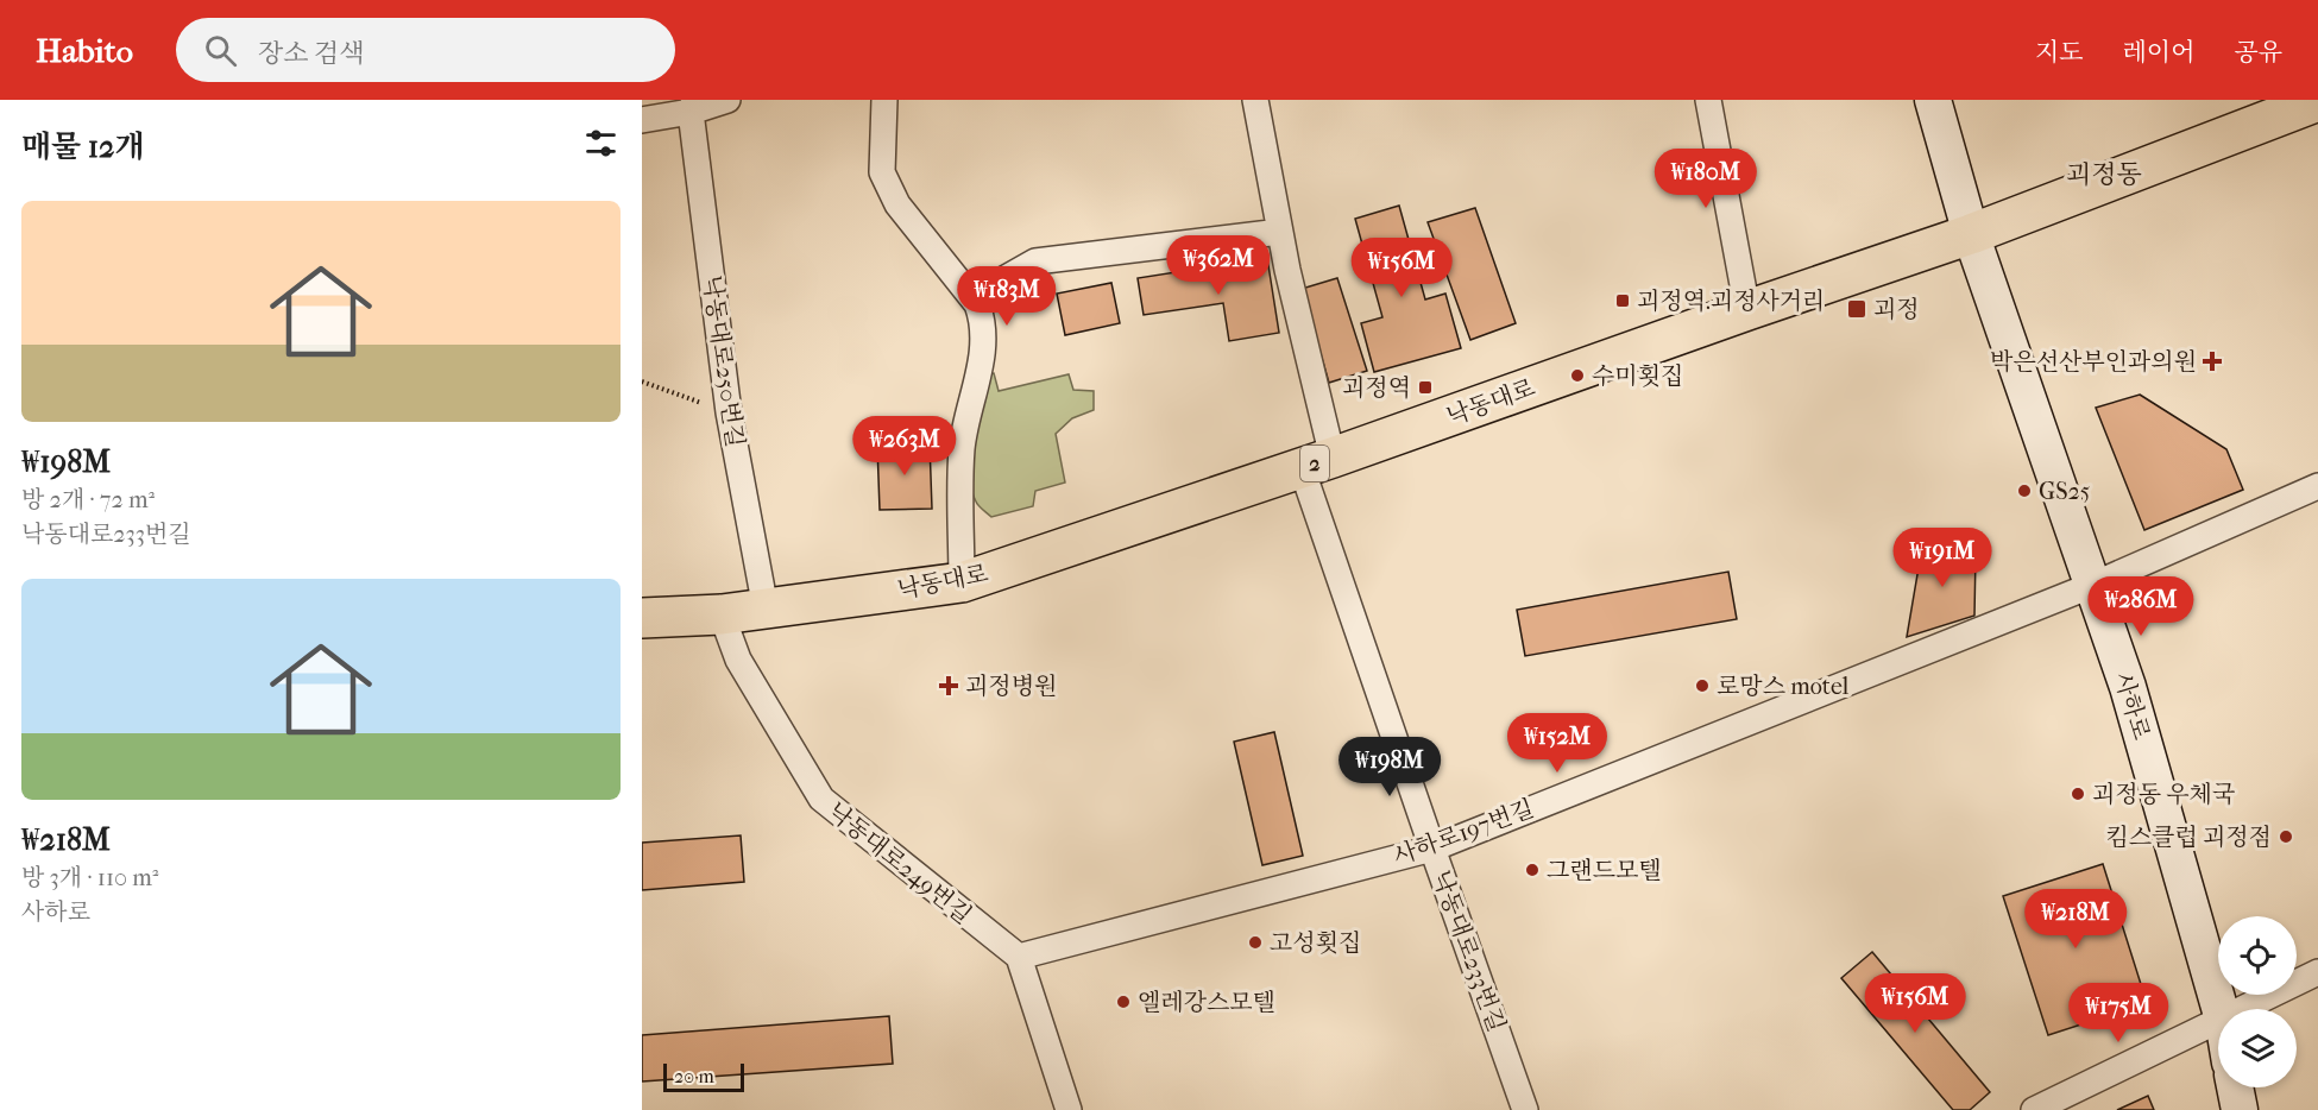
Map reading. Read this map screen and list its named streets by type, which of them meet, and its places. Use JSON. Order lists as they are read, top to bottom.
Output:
{
  "streets": {
    "main road": ["낙동대로", "2"],
    "street": [
      "낙동대로250번길",
      "사하로",
      "사하로197번길",
      "낙동대로249번길",
      "낙동대로233번길"
    ]
  },
  "crossings": [
    ["낙동대로250번길", "낙동대로"],
    ["낙동대로", "사하로"],
    ["낙동대로", "낙동대로249번길"],
    ["낙동대로", "낙동대로233번길"],
    ["사하로", "사하로197번길"],
    ["사하로197번길", "낙동대로249번길"],
    ["사하로197번길", "낙동대로233번길"]
  ],
  "districts": ["괴정동"],
  "places": {
    "transit": ["괴정역.괴정사거리", "괴정", "괴정역"],
    "health": ["박은선산부인과의원", "괴정병원"],
    "other": [
      "수미횟집",
      "GS25",
      "로망스 motel",
      "괴정동 우체국",
      "킴스클럽 괴정점",
      "그랜드모텔",
      "고성횟집",
      "엘레강스모텔"
    ]
  },
  "scale_bar": "20 m",
  "page": {
    "header": "Habito",
    "search": "장소 검색",
    "nav": ["지도", "레이어", "공유"],
    "heading": "매물 12개",
    "price": [
      "₩180M",
      "₩362M",
      "₩156M",
      "₩183M",
      "₩263M",
      "₩191M",
      "₩286M",
      "₩152M",
      "₩198M",
      "₩218M",
      "₩156M",
      "₩175M"
    ],
    "list": [
      {
        "name": "₩198M",
        "note": "방 2개 · 72 m² · 낙동대로233번길"
      },
      {
        "name": "₩218M",
        "note": "방 3개 · 110 m² · 사하로"
      }
    ],
    "scale": "20 m"
  }
}
